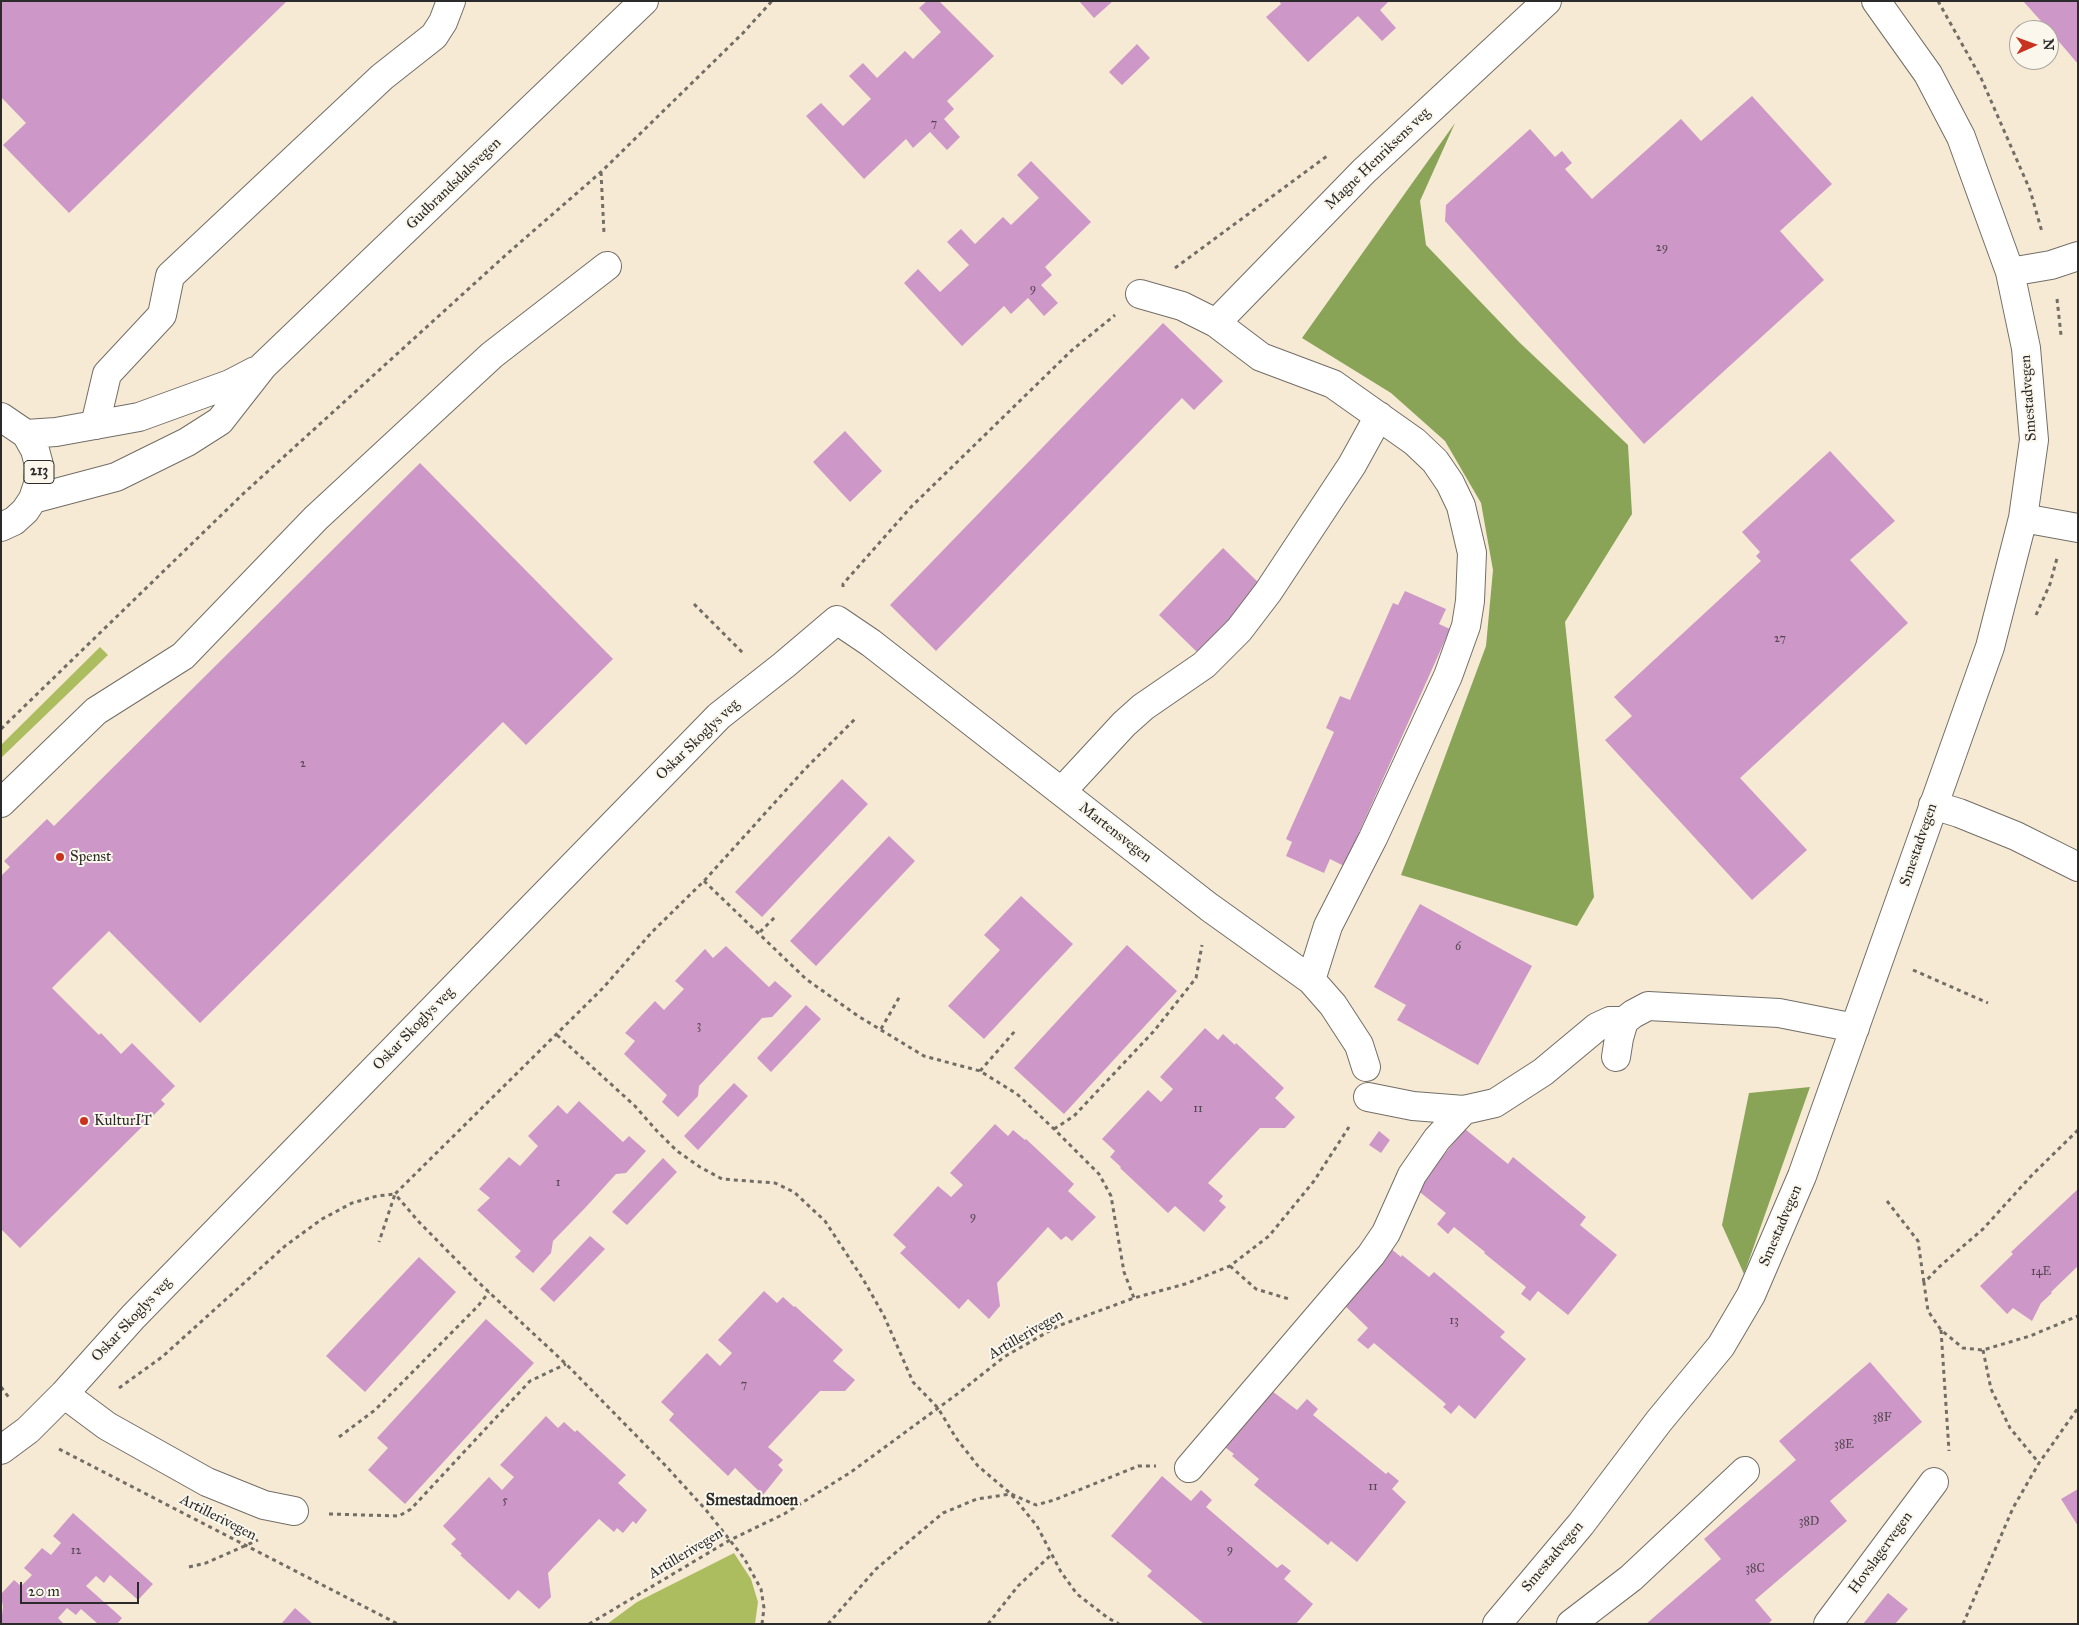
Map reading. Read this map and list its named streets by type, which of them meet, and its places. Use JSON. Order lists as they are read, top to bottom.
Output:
{
  "streets": {
    "street": [
      "Magne Henriksens veg",
      "Gudbrandsdalsvegen",
      "Smestadvegen",
      "213",
      "Oskar Skoglys veg",
      "Martensvegen",
      "Hovslagervegen"
    ],
    "path": ["Artillerivegen"]
  },
  "crossings": [
    ["Gudbrandsdalsvegen", "213"],
    ["Oskar Skoglys veg", "Martensvegen"],
    ["Oskar Skoglys veg", "Artillerivegen"]
  ],
  "districts": ["Smestadmoen"],
  "places": ["Spenst", "KulturIT"],
  "house_numbers": [
    "7",
    "29",
    "9",
    "27",
    "2",
    "6",
    "3",
    "11",
    "1",
    "9",
    "14E",
    "13",
    "7",
    "38F",
    "38E",
    "11",
    "5",
    "38D",
    "9",
    "12",
    "38C"
  ],
  "scale_bar": "20 m",
  "north": "right"
}
